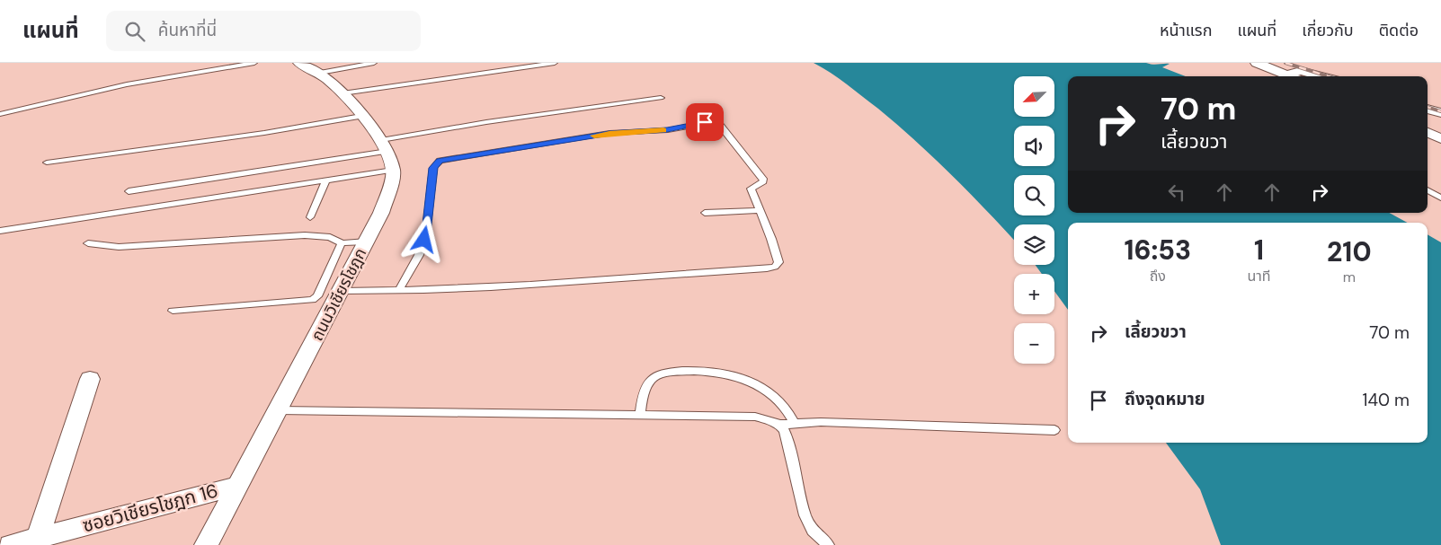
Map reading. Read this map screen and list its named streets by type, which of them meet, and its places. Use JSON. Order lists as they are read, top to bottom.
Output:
{
  "streets": {
    "street": ["ถนนวิเชียรโชฎก", "ซอยวิเชียรโชฎก 16"]
  },
  "crossings": [
    ["ถนนวิเชียรโชฎก", "ซอยวิเชียรโชฎก 16"]
  ],
  "north": "bottom left",
  "page": {
    "header": "แผนที่",
    "search": "ค้นหาที่นี่",
    "nav": [
      "หน้าแรก",
      "แผนที่",
      "เกี่ยวกับ",
      "ติดต่อ"
    ],
    "map_buttons": ["+", "−"],
    "turn": ["70 m", "เลี้ยวขวา"],
    "eta": [
      "16:53",
      "ถึง",
      "1",
      "นาที",
      "210",
      "m"
    ],
    "list": [
      {
        "name": "เลี้ยวขวา",
        "value": "70 m"
      },
      {
        "name": "ถึงจุดหมาย",
        "value": "140 m"
      }
    ]
  }
}
